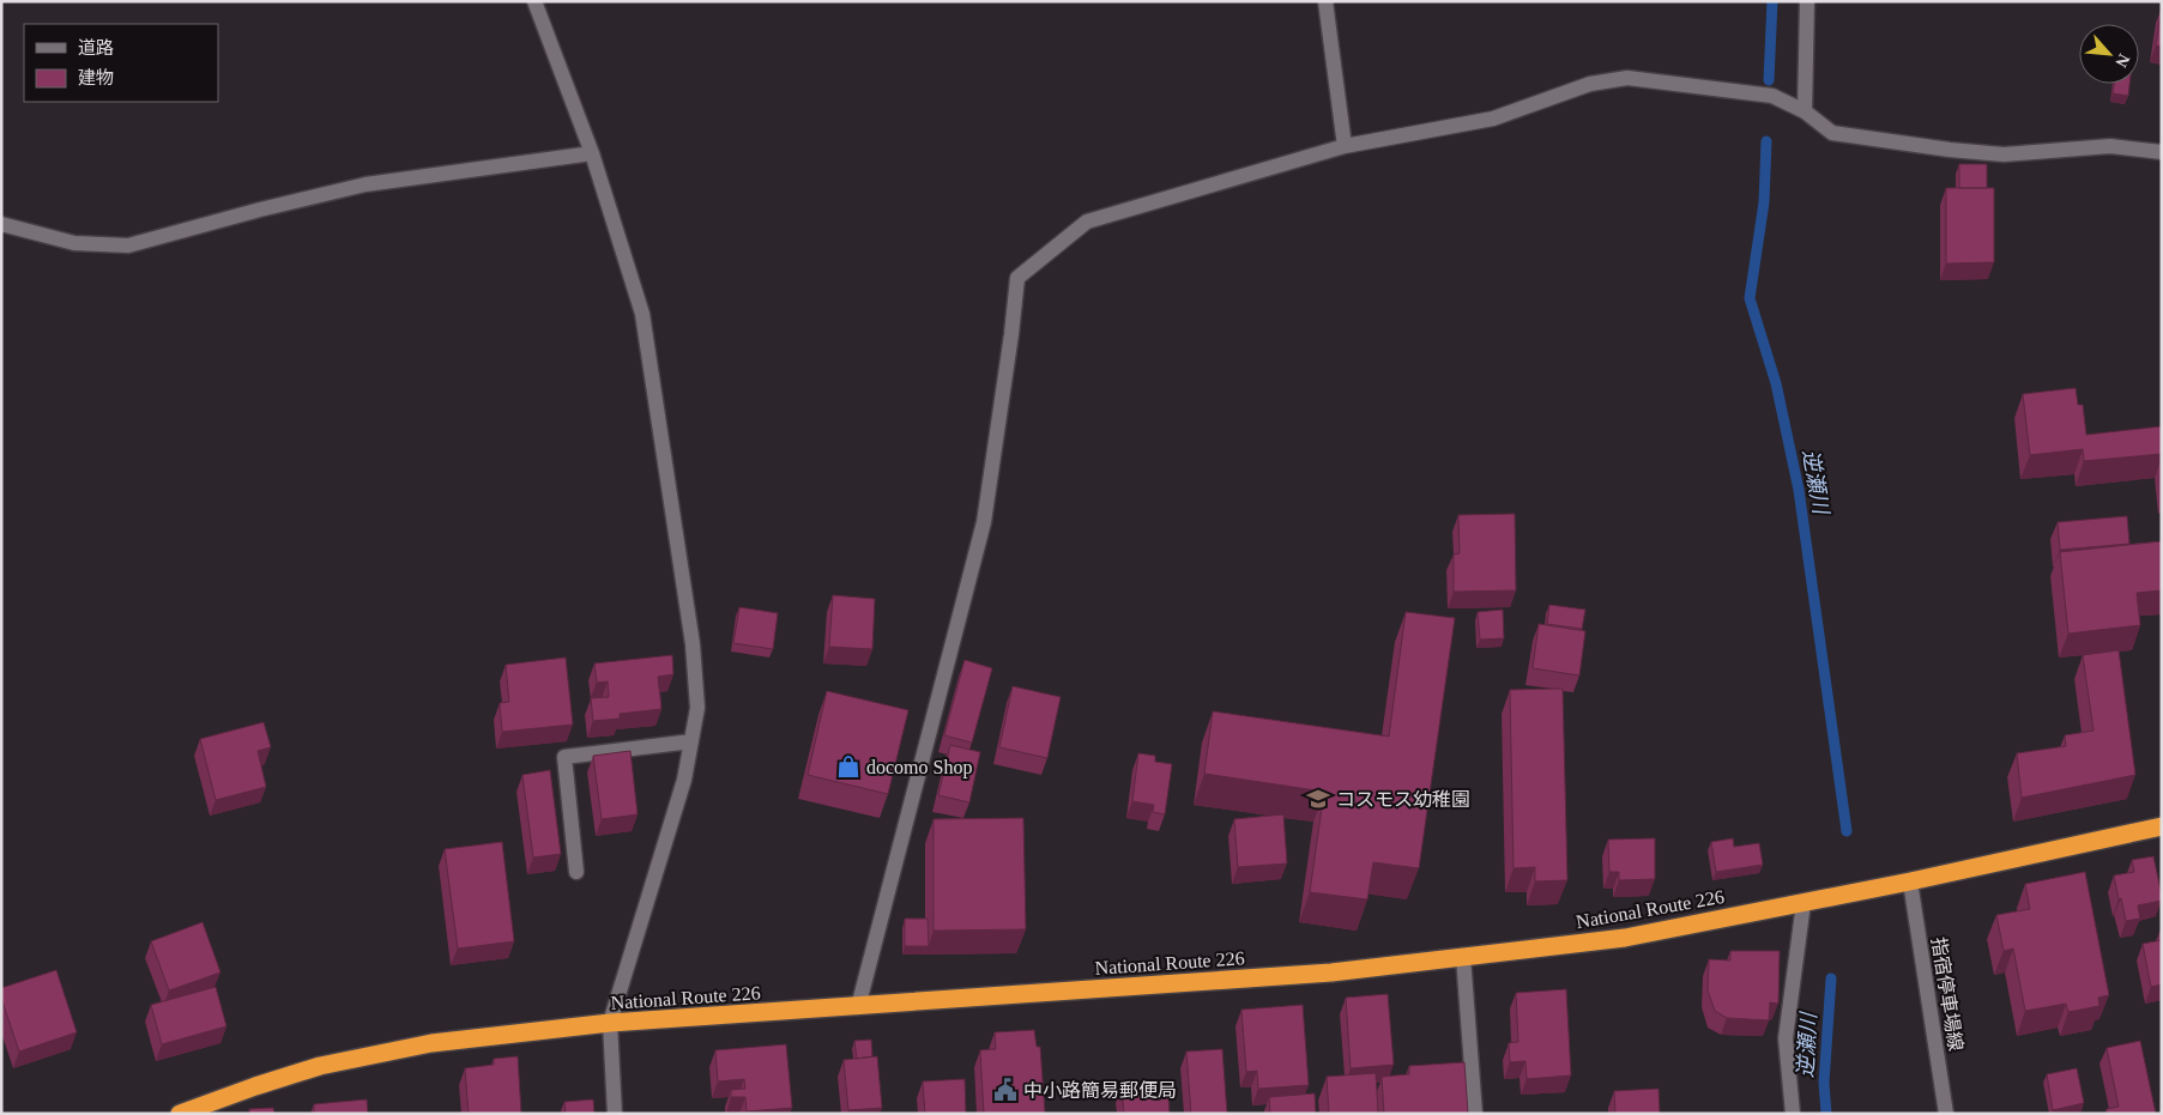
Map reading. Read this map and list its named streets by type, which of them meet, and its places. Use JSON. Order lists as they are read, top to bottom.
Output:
{
  "streets": {
    "highway": ["National Route 226"],
    "street": ["指宿停車場線"]
  },
  "crossings": [
    ["National Route 226", "指宿停車場線"]
  ],
  "water": ["逆瀬川"],
  "places": {
    "shop": ["docomo Shop"],
    "school or university": ["コスモス幼稚園"],
    "public building": ["中小路簡易郵便局"]
  },
  "legend": ["道路", "建物"],
  "north": "bottom right"
}
